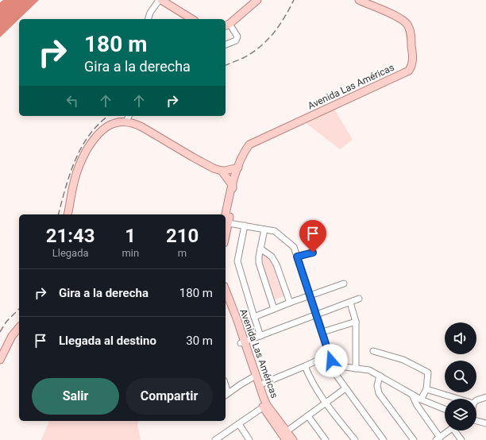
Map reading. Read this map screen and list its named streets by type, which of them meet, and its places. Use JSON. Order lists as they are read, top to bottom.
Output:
{
  "streets": {
    "main road": ["Avenida Las Américas"]
  },
  "page": {
    "turn": ["180 m", "Gira a la derecha"],
    "eta": [
      "21:43",
      "Llegada",
      "1",
      "min",
      "210",
      "m"
    ],
    "list": [
      {
        "name": "Gira a la derecha",
        "value": "180 m"
      },
      {
        "name": "Llegada al destino",
        "value": "30 m"
      }
    ],
    "buttons": ["Salir", "Compartir"]
  }
}
